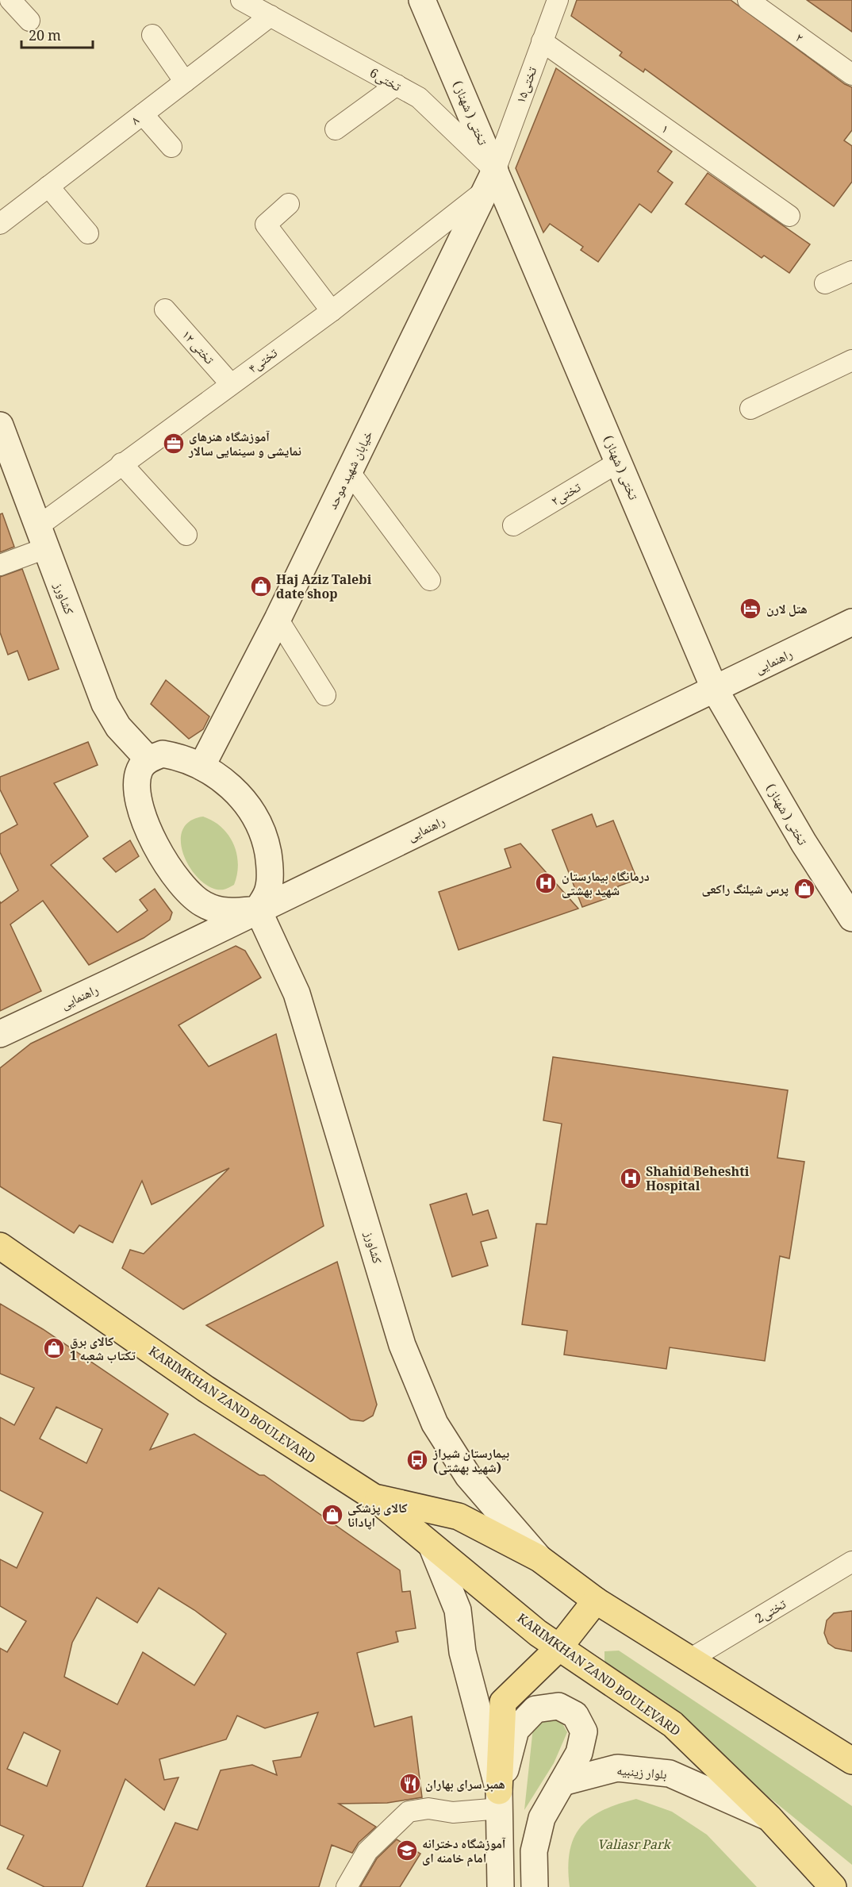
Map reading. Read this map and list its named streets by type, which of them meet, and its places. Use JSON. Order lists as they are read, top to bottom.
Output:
{
  "streets": {
    "main road": ["KARIMKHAN ZAND BOULEVARD"],
    "street": [
      "۲",
      "6تختی",
      "تختی۱۵",
      "تختی ( شهناز )",
      "۸",
      "۱",
      "۱۲ تختی",
      "تختی۴",
      "خیابان شهید موحد",
      "تختی۲",
      "کشاورز",
      "راهنمایی",
      "2تختی",
      "بلوار زینبیه"
    ]
  },
  "crossings": [
    ["6تختی", "تختی۱۵"],
    ["6تختی", "تختی ( شهناز )"],
    ["6تختی", "۸"],
    ["6تختی", "تختی۴"],
    ["6تختی", "خیابان شهید موحد"],
    ["تختی۱۵", "تختی ( شهناز )"],
    ["تختی۱۵", "۱"],
    ["تختی۱۵", "تختی۴"],
    ["تختی۱۵", "خیابان شهید موحد"],
    ["تختی ( شهناز )", "تختی۴"],
    ["تختی ( شهناز )", "خیابان شهید موحد"],
    ["تختی ( شهناز )", "تختی۲"],
    ["تختی ( شهناز )", "راهنمایی"],
    ["۱۲ تختی", "تختی۴"],
    ["تختی۴", "خیابان شهید موحد"],
    ["تختی۴", "کشاورز"],
    ["کشاورز", "راهنمایی"],
    ["کشاورز", "KARIMKHAN ZAND BOULEVARD"],
    ["KARIMKHAN ZAND BOULEVARD", "2تختی"],
    ["KARIMKHAN ZAND BOULEVARD", "بلوار زینبیه"]
  ],
  "parks": ["Valiasr Park"],
  "places": {
    "office": ["آموزشگاه هنرهای نمایشی و سینمایی سالار"],
    "shop": [
      "Haj Aziz Talebi date shop",
      "پرس شیلنگ راکعی",
      "کالای برق تکتاب شعبه 1",
      "کالای پزشکی اپادانا"
    ],
    "hotel": ["هتل لارن"],
    "hospital": ["درمانگاه بیمارستان شهید بهشتی", "Shahid Beheshti Hospital"],
    "bus stop": ["بیمارستان شیراز (شهید بهشتی)"],
    "restaurant": ["همبر سرای بهاران"],
    "school or university": ["آموزشگاه دخترانه امام خامنه ای"]
  },
  "scale_bar": "20 m"
}
